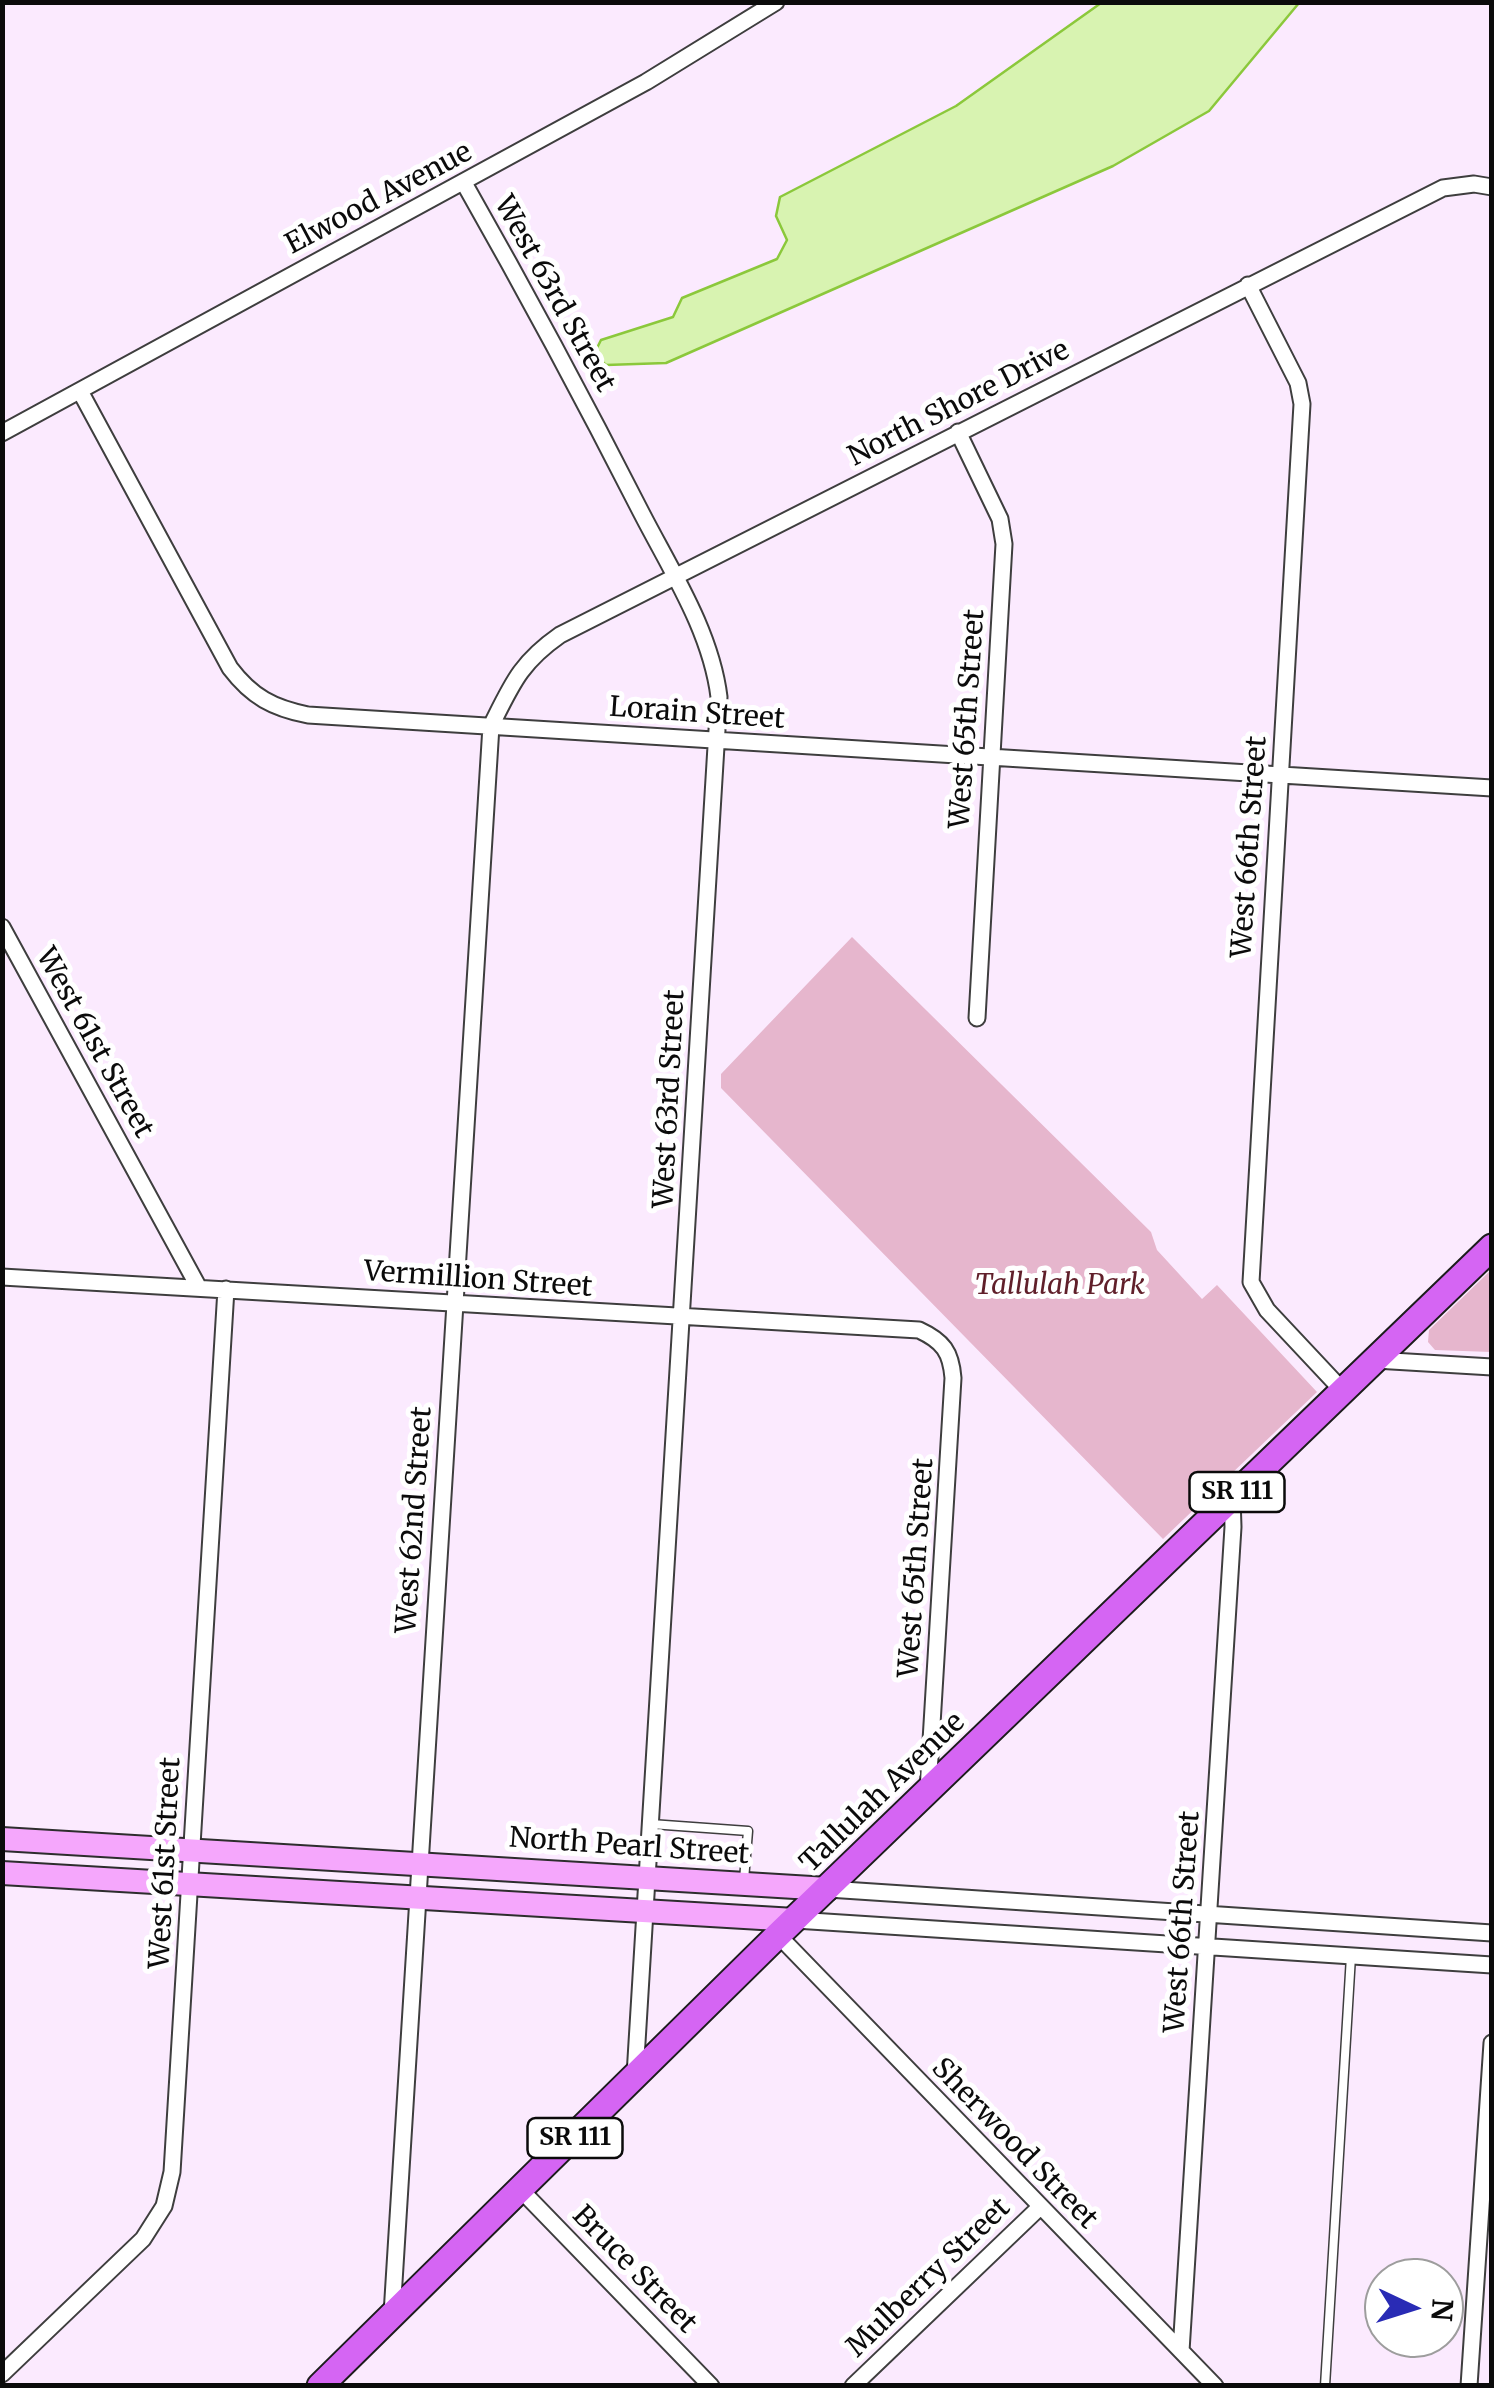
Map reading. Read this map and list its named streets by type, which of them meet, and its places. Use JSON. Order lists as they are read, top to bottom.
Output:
{
  "streets": {
    "main road": ["SR 111", "Tallulah Avenue"],
    "street": [
      "Elwood Avenue",
      "West 63rd Street",
      "North Shore Drive",
      "Lorain Street",
      "West 65th Street",
      "West 66th Street",
      "West 61st Street",
      "Vermillion Street",
      "West 62nd Street",
      "North Pearl Street",
      "Sherwood Street",
      "Bruce Street",
      "Mulberry Street"
    ]
  },
  "crossings": [
    ["Elwood Avenue", "West 63rd Street"],
    ["Elwood Avenue", "Lorain Street"],
    ["West 63rd Street", "North Shore Drive"],
    ["West 63rd Street", "Lorain Street"],
    ["West 63rd Street", "Vermillion Street"],
    ["West 63rd Street", "Tallulah Avenue"],
    ["West 63rd Street", "North Pearl Street"],
    ["North Shore Drive", "Lorain Street"],
    ["North Shore Drive", "West 65th Street"],
    ["North Shore Drive", "West 66th Street"],
    ["North Shore Drive", "West 62nd Street"],
    ["Lorain Street", "West 65th Street"],
    ["Lorain Street", "West 66th Street"],
    ["Lorain Street", "West 62nd Street"],
    ["West 65th Street", "Vermillion Street"],
    ["West 65th Street", "Tallulah Avenue"],
    ["West 66th Street", "Tallulah Avenue"],
    ["West 66th Street", "North Pearl Street"],
    ["West 66th Street", "Sherwood Street"],
    ["West 61st Street", "Vermillion Street"],
    ["West 61st Street", "North Pearl Street"],
    ["Vermillion Street", "West 62nd Street"],
    ["West 62nd Street", "Tallulah Avenue"],
    ["West 62nd Street", "North Pearl Street"],
    ["Tallulah Avenue", "North Pearl Street"],
    ["Tallulah Avenue", "Sherwood Street"],
    ["Tallulah Avenue", "Bruce Street"],
    ["Sherwood Street", "Mulberry Street"]
  ],
  "parks": ["Tallulah Park"],
  "north": "right"
}
